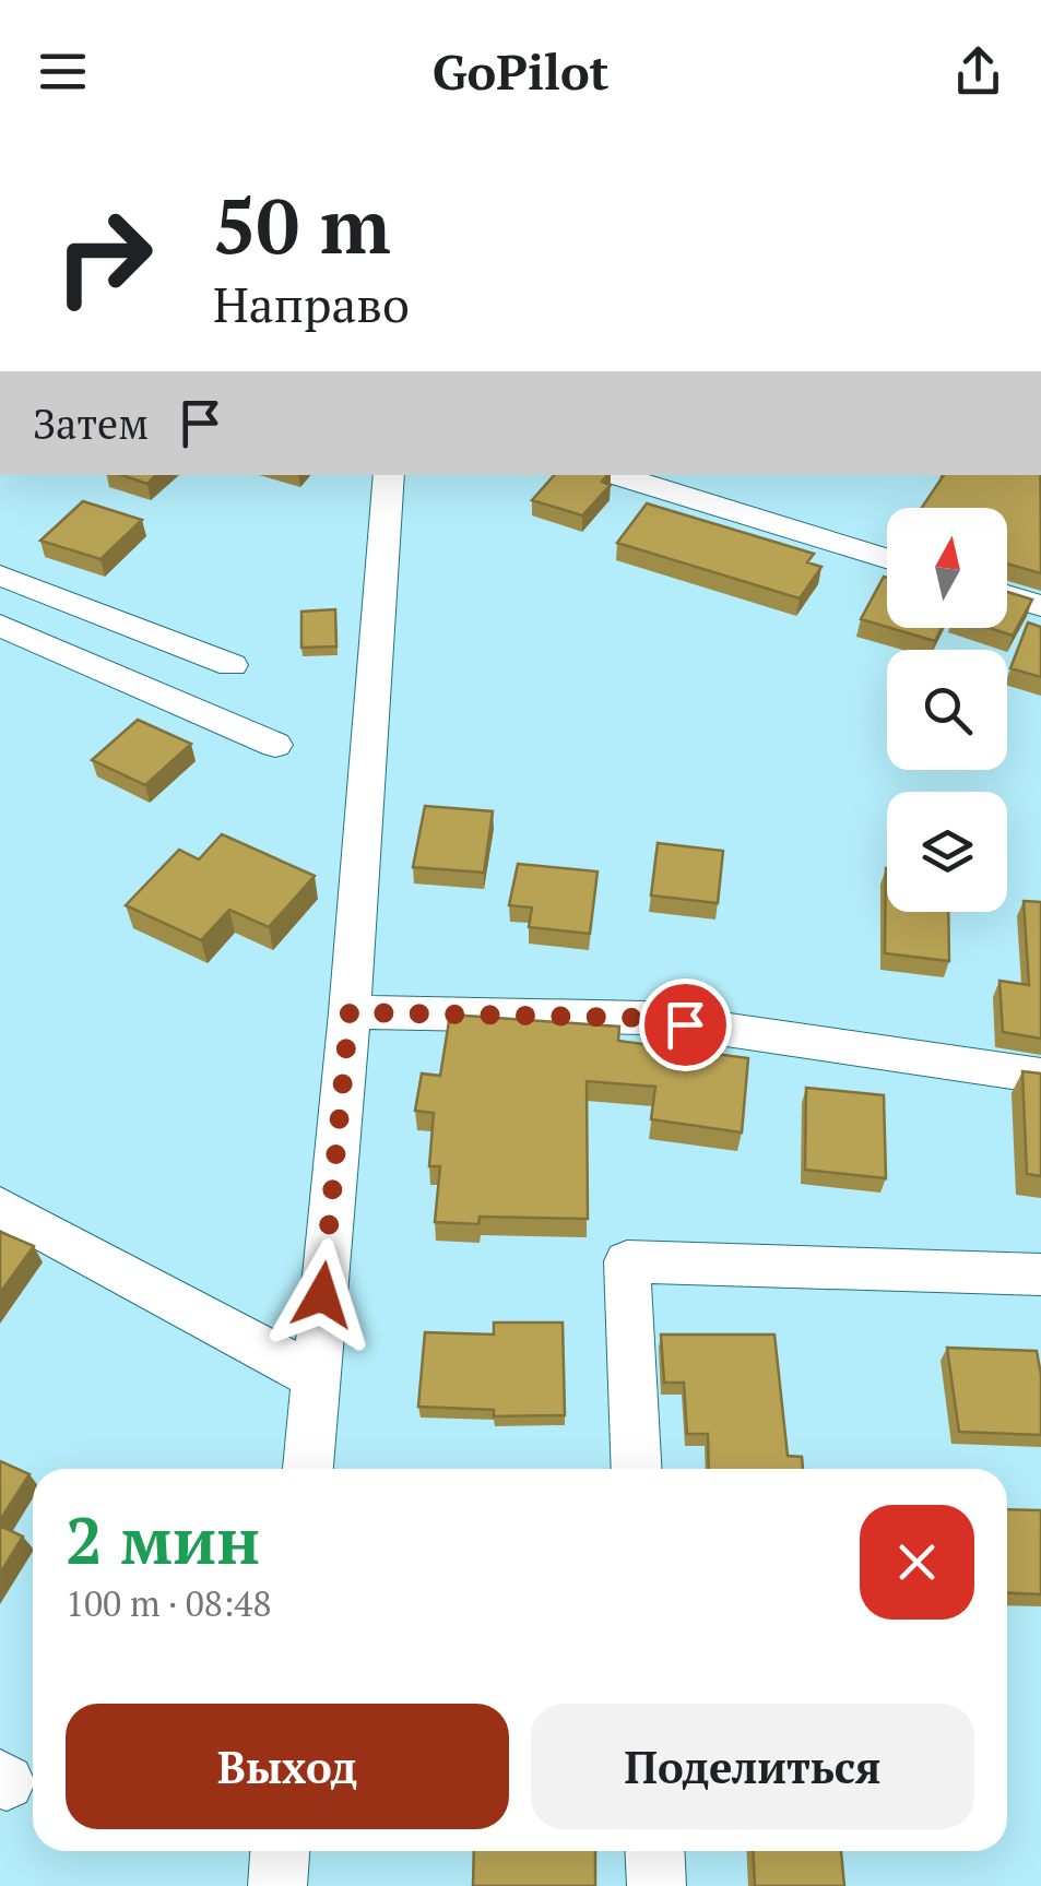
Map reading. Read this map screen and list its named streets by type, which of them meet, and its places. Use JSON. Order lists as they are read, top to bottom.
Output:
{
  "north": "top",
  "page": {
    "header": "GoPilot",
    "turn": ["50 m", "Направо"],
    "then": "Затем",
    "heading": ["2 мин", "100 m · 08:48"],
    "buttons": ["Выход", "Поделиться"]
  }
}
